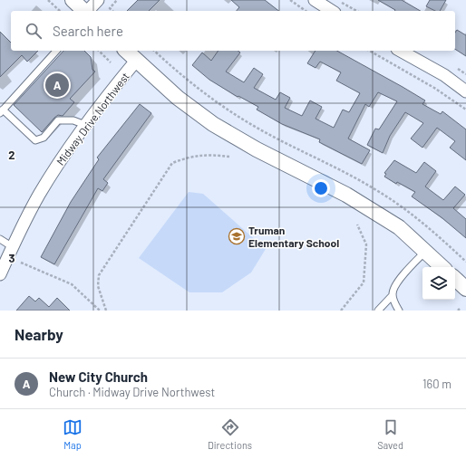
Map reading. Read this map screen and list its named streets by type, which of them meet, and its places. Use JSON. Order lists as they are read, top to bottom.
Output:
{
  "streets": {
    "street": ["Midway Drive Northwest"]
  },
  "places": {
    "school or university": ["Truman Elementary School"]
  },
  "page": {
    "search": "Search here",
    "pins": "A",
    "heading": "Nearby",
    "list": [
      {
        "mark": "A",
        "name": "New City Church",
        "note": "Church · Midway Drive Northwest",
        "value": "160 m"
      }
    ],
    "nav": ["Map", "Directions", "Saved"]
  },
  "grid": {
    "rows": ["2", "3"]
  }
}
